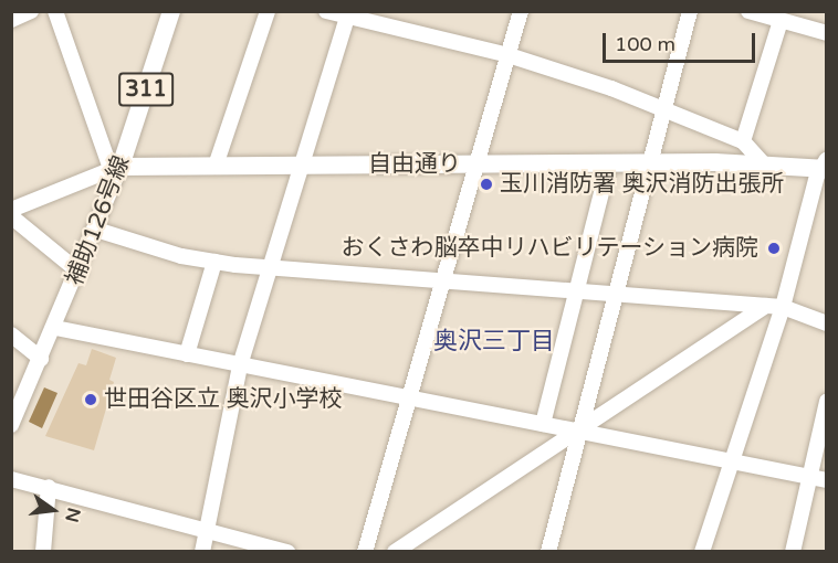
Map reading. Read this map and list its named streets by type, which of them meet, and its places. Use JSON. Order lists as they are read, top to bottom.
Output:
{
  "streets": {
    "main road": ["311", "自由通り", "補助126号線"]
  },
  "crossings": [
    ["自由通り", "補助126号線"]
  ],
  "districts": ["奥沢三丁目"],
  "places": ["玉川消防署 奥沢消防出張所", "おくさわ脳卒中リハビリテーション病院", "世田谷区立 奥沢小学校"],
  "scale_bar": "100 m",
  "north": "right"
}
